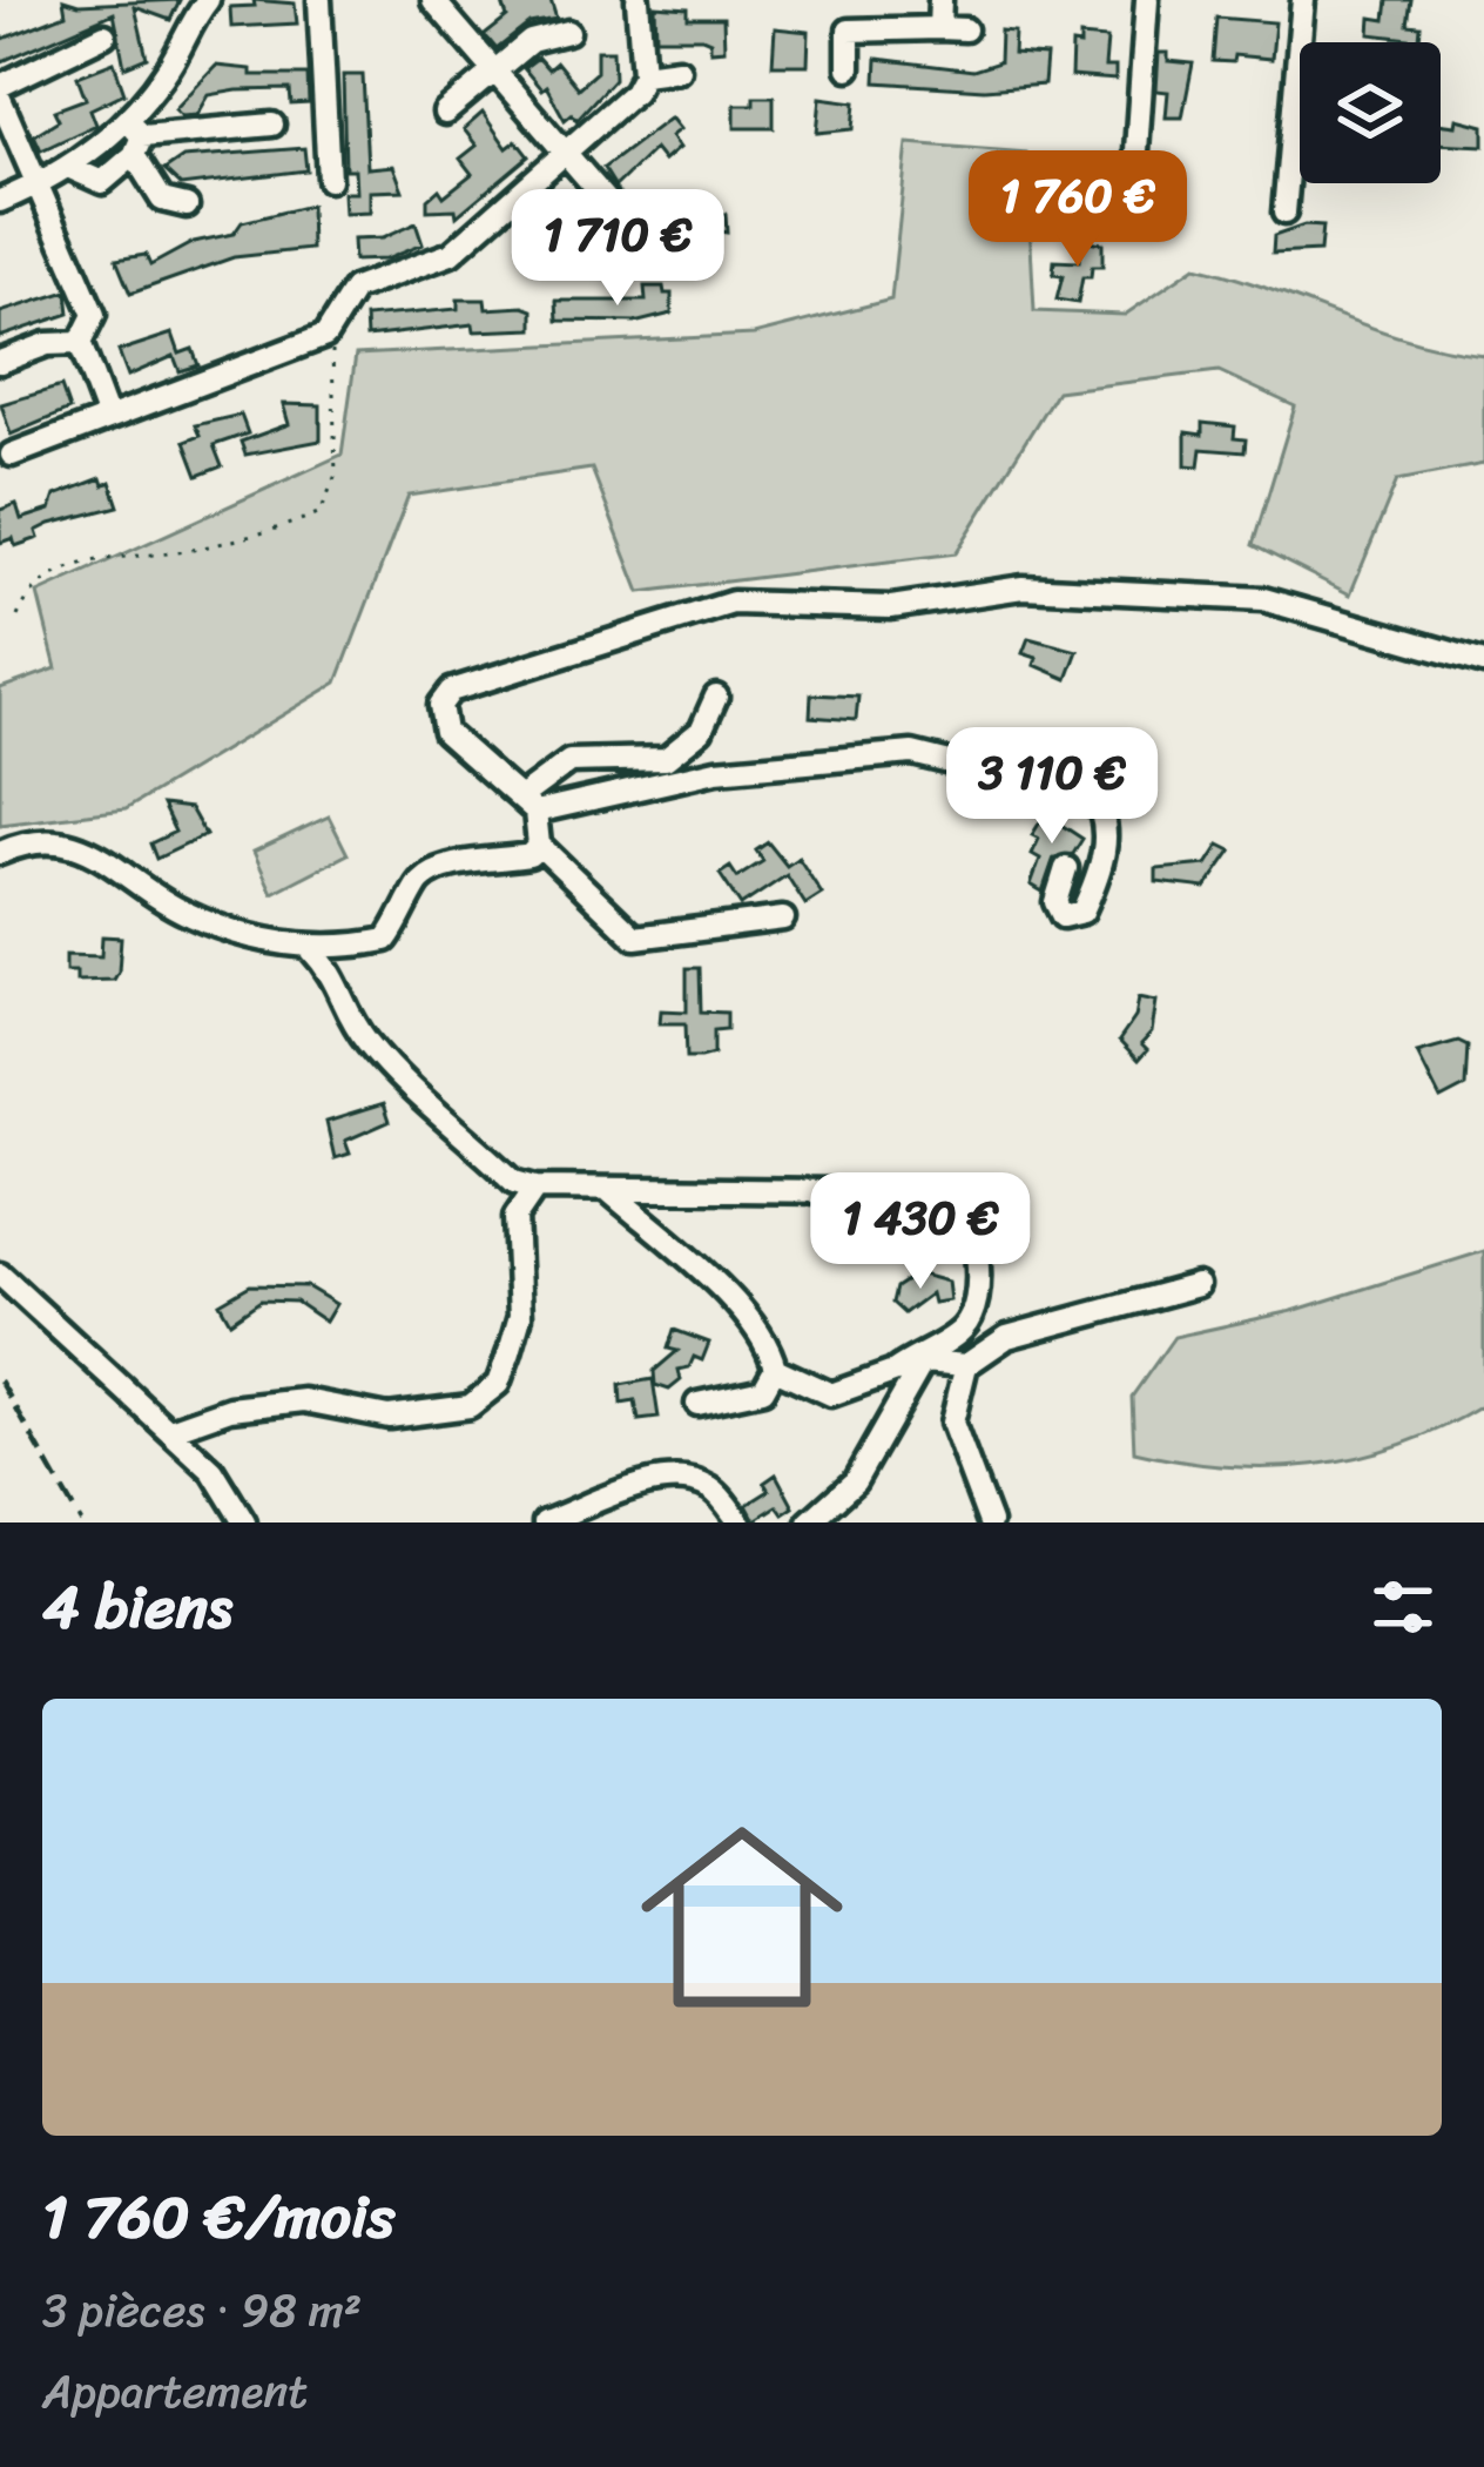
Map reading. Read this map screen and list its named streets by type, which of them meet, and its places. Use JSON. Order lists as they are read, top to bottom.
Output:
{
  "page": {
    "price": [
      "1 760 €",
      "1 710 €",
      "3 110 €",
      "1 430 €"
    ],
    "heading": "4 biens",
    "list": [
      {
        "name": "1 760 €/mois",
        "note": "3 pièces · 98 m² · Appartement"
      }
    ]
  }
}
